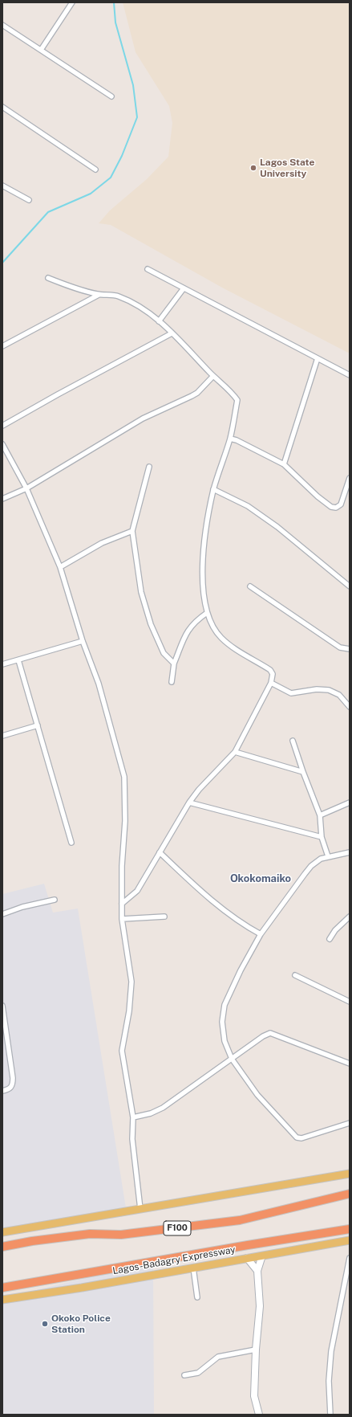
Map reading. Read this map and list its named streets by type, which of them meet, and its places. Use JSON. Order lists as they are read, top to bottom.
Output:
{
  "streets": {
    "highway": ["F100", "Lagos-Badagry Expressway"]
  },
  "districts": ["Okokomaiko"],
  "places": ["Lagos State University", "Okoko Police Station"]
}
